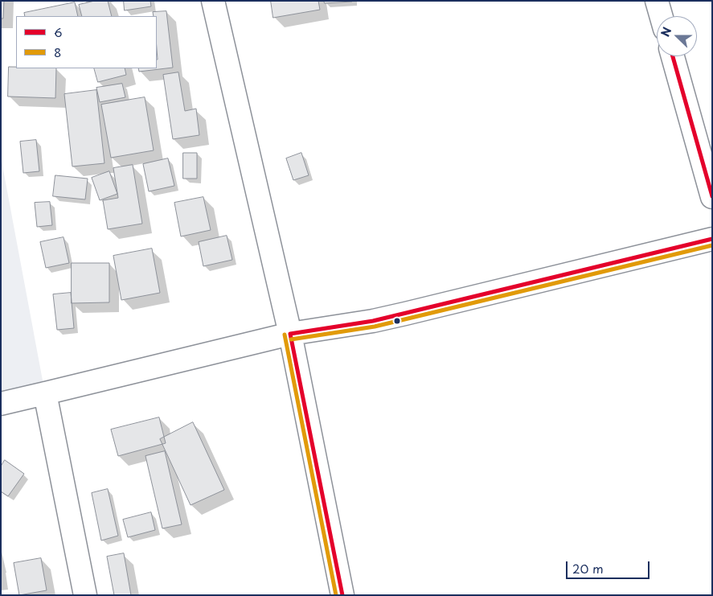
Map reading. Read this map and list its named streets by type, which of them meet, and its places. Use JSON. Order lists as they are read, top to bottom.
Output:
{
  "lines": ["transit line 6", "transit line 8"],
  "legend": ["6", "8"],
  "scale_bar": "20 m",
  "north": "left"
}
